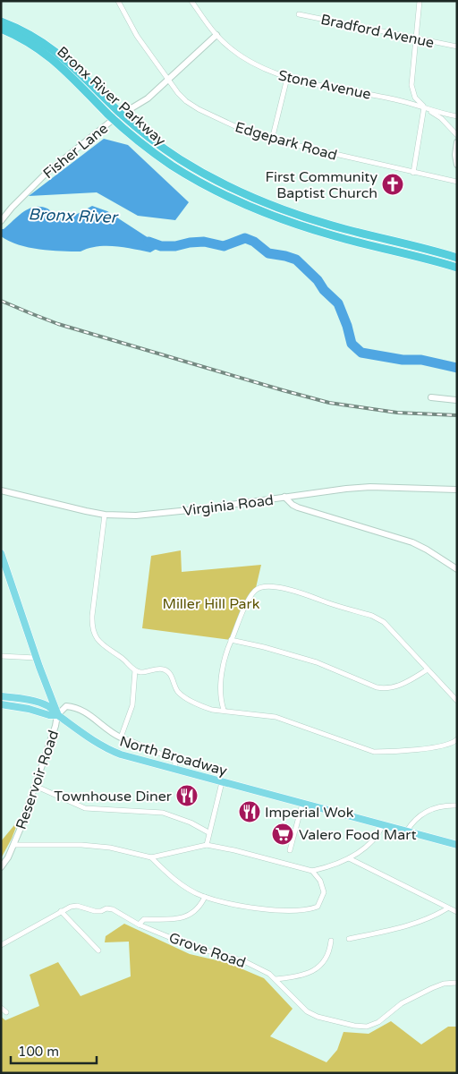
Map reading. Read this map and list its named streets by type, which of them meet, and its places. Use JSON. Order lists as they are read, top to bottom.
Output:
{
  "streets": {
    "highway": ["Bronx River Parkway"],
    "main road": ["North Broadway"],
    "street": [
      "Bradford Avenue",
      "Stone Avenue",
      "Edgepark Road",
      "Fisher Lane",
      "Virginia Road",
      "Reservoir Road",
      "Grove Road"
    ]
  },
  "crossings": [
    ["Stone Avenue", "Fisher Lane"],
    ["Bronx River Parkway", "Fisher Lane"],
    ["Edgepark Road", "Fisher Lane"],
    ["North Broadway", "Reservoir Road"]
  ],
  "water": ["Bronx River"],
  "parks": ["Miller Hill Park"],
  "places": {
    "church": ["First Community Baptist Church"],
    "restaurant": ["Townhouse Diner", "Imperial Wok"],
    "supermarket": ["Valero Food Mart"]
  },
  "scale_bar": "100 m"
}
